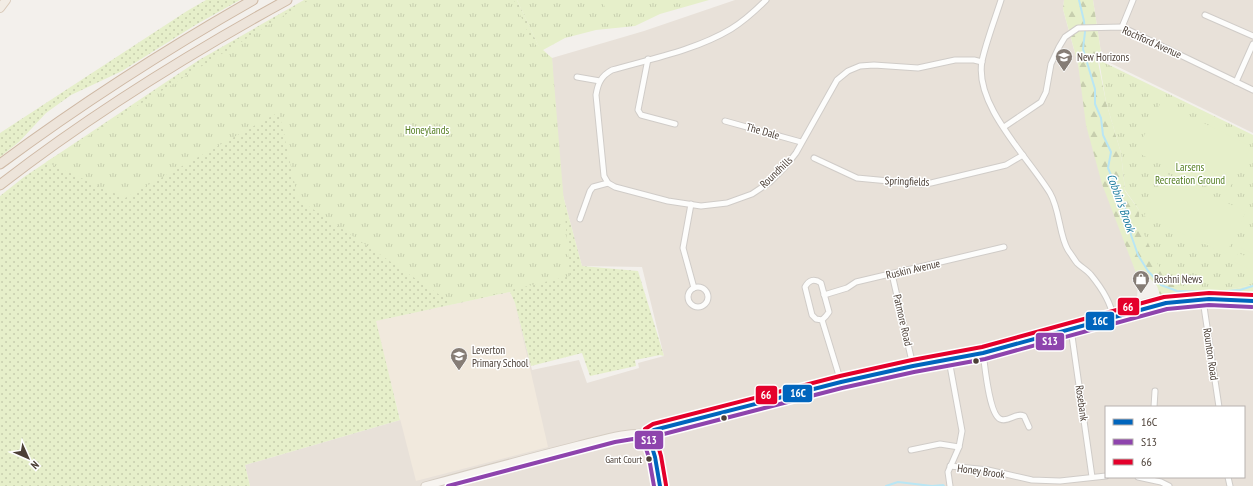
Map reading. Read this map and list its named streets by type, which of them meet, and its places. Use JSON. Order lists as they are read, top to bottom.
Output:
{
  "streets": {
    "street": [
      "Rochford Avenue",
      "The Dale",
      "Roundhills",
      "Springfields",
      "Ruskin Avenue",
      "Patmore Road",
      "Rounton Road",
      "Rosebank",
      "Honey Brook"
    ]
  },
  "crossings": [
    ["The Dale", "Roundhills"],
    ["Ruskin Avenue", "Patmore Road"],
    ["Rosebank", "Honey Brook"]
  ],
  "water": ["Cobbin's Brook"],
  "parks": ["Honeylands", "Larsens Recreation Ground"],
  "places": {
    "school or university": ["New Horizons", "Leverton Primary School"],
    "shop": ["Roshni News"],
    "other": ["Gant Court"]
  },
  "lines": ["transit line 66", "transit line 16C", "transit line S13"],
  "legend": ["16C", "S13", "66"],
  "north": "bottom right"
}
